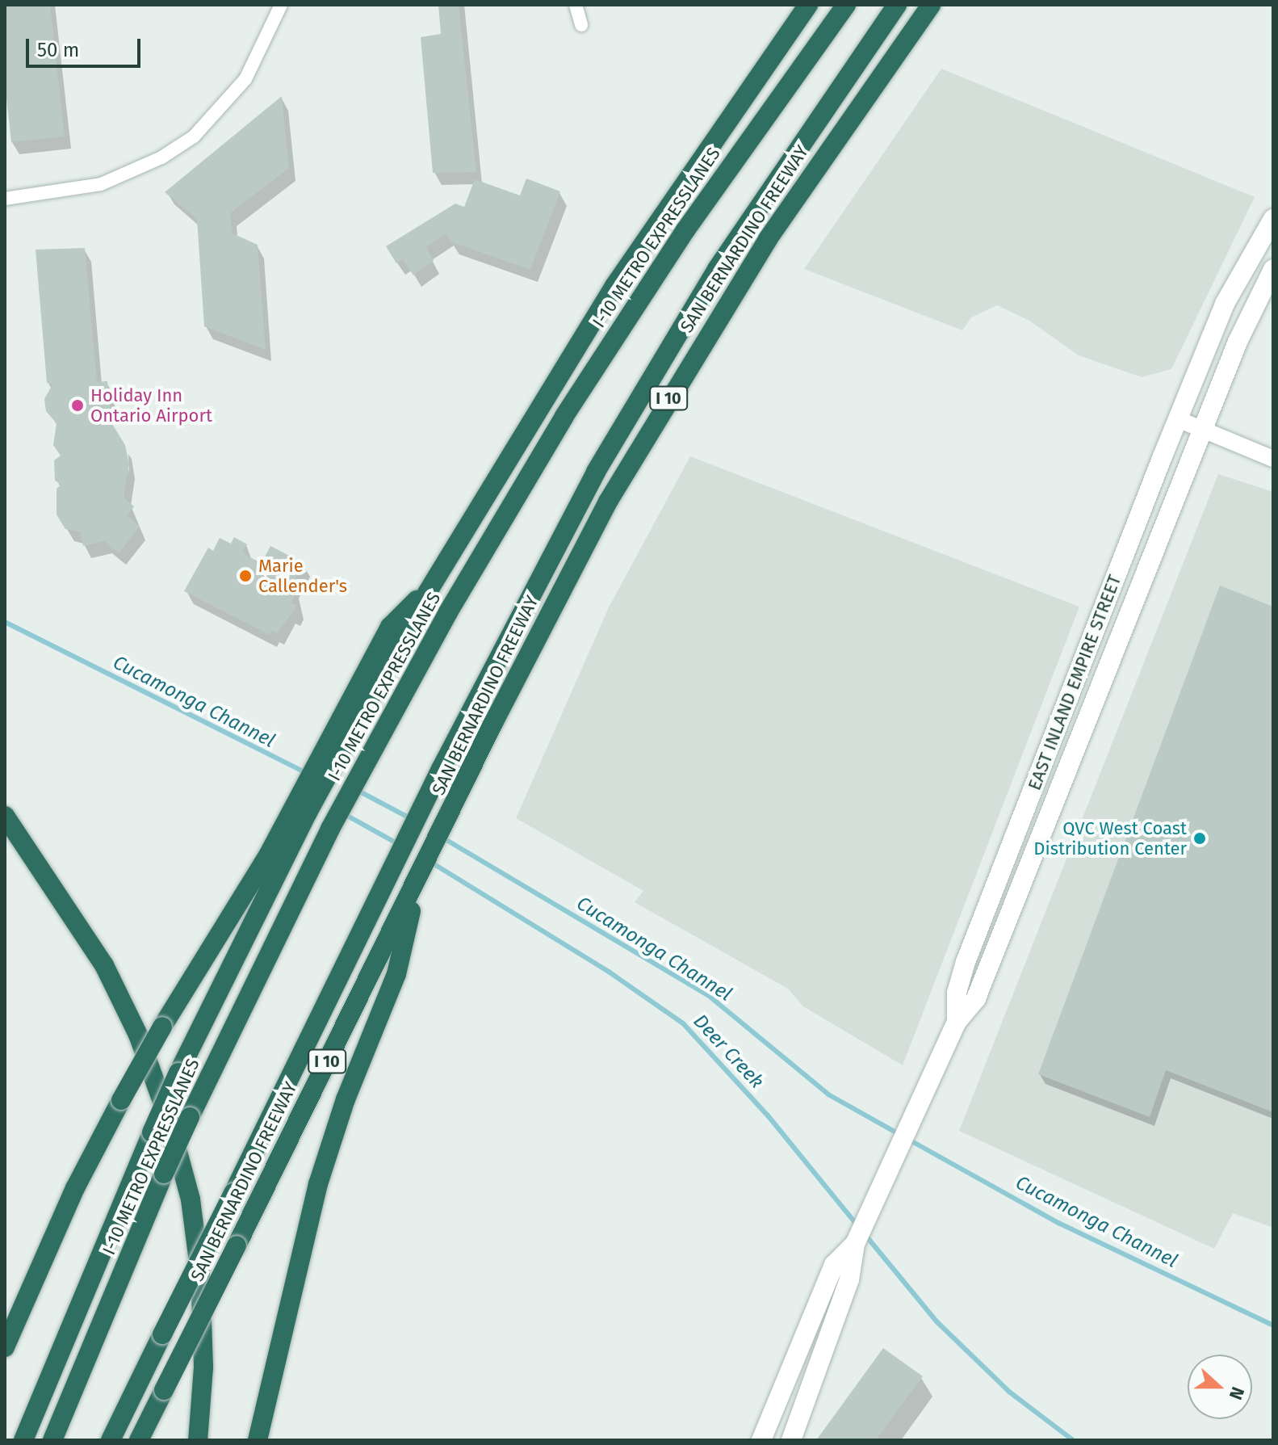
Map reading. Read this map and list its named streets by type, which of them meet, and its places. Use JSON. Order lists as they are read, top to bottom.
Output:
{
  "streets": {
    "highway": ["I-10 METRO EXPRESSLANES", "SAN BERNARDINO FREEWAY", "I 10"],
    "main road": ["EAST INLAND EMPIRE STREET"]
  },
  "water": ["Cucamonga Channel", "Deer Creek"],
  "places": ["Holiday Inn Ontario Airport", "Marie Callender's", "QVC West Coast Distribution Center"],
  "scale_bar": "50 m",
  "north": "right"
}
